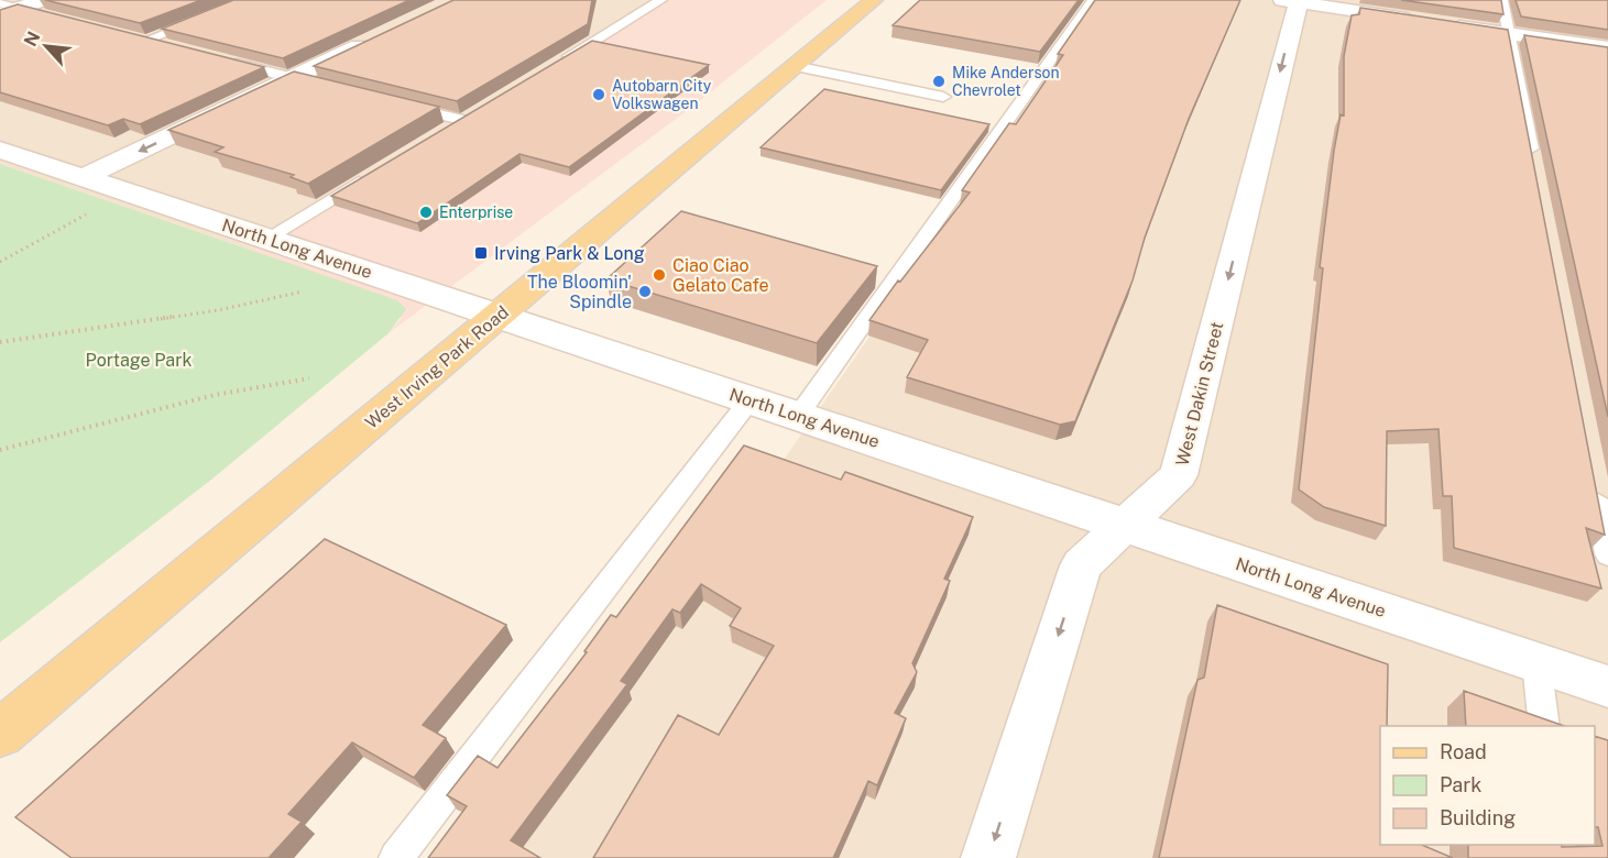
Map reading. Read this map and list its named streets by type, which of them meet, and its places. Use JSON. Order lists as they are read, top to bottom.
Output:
{
  "streets": {
    "main road": ["West Irving Park Road"],
    "street": ["North Long Avenue", "West Dakin Street"]
  },
  "crossings": [
    ["North Long Avenue", "West Irving Park Road"],
    ["North Long Avenue", "West Dakin Street"]
  ],
  "one_way": ["West Dakin Street"],
  "parks": ["Portage Park"],
  "places": {
    "other": [
      "Mike Anderson Chevrolet",
      "Autobarn City Volkswagen",
      "Enterprise",
      "Ciao Ciao Gelato Cafe",
      "The Bloomin' Spindle"
    ],
    "transit": ["Irving Park & Long"]
  },
  "legend": ["Road", "Park", "Building"],
  "north": "top left"
}
